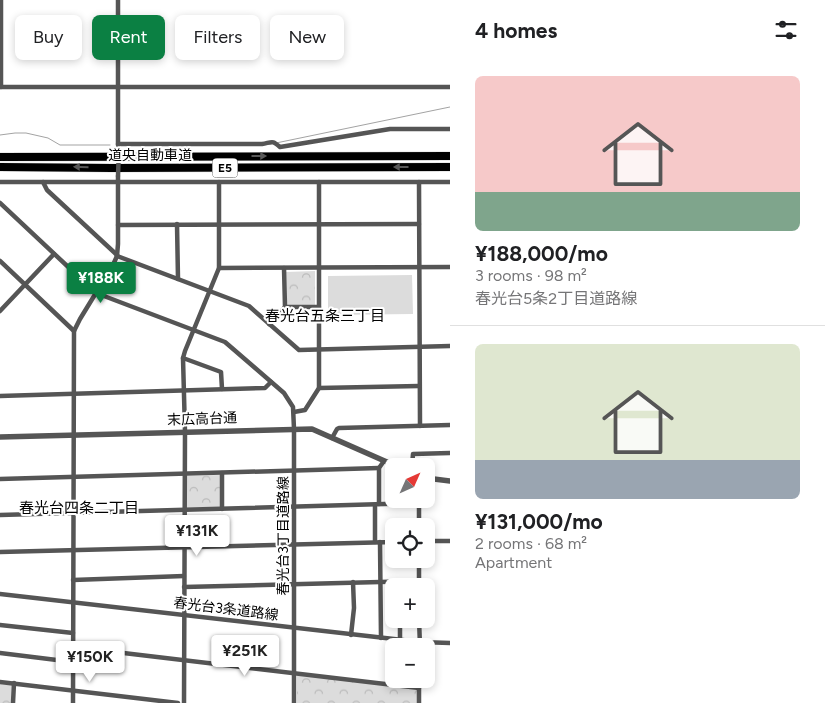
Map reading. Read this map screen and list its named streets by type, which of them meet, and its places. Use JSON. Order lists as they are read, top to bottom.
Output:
{
  "streets": {
    "highway": ["道央自動車道", "E5"],
    "street": ["末広高台通", "春光台3丁目道路線", "春光台3条道路線"]
  },
  "crossings": [
    ["末広高台通", "春光台3丁目道路線"],
    ["春光台3丁目道路線", "春光台3条道路線"]
  ],
  "districts": ["春光台五条三丁目", "春光台四条二丁目"],
  "north": "top right",
  "page": {
    "heading": "4 homes",
    "chip": [
      "Buy",
      "Rent",
      "Filters",
      "New"
    ],
    "list": [
      {
        "name": "¥188,000/mo",
        "note": "3 rooms · 98 m² · 春光台5条2丁目道路線"
      },
      {
        "name": "¥131,000/mo",
        "note": "2 rooms · 68 m² · Apartment"
      }
    ],
    "price": [
      "¥188K",
      "¥131K",
      "¥251K",
      "¥150K"
    ],
    "map_buttons": ["+", "−"]
  }
}
